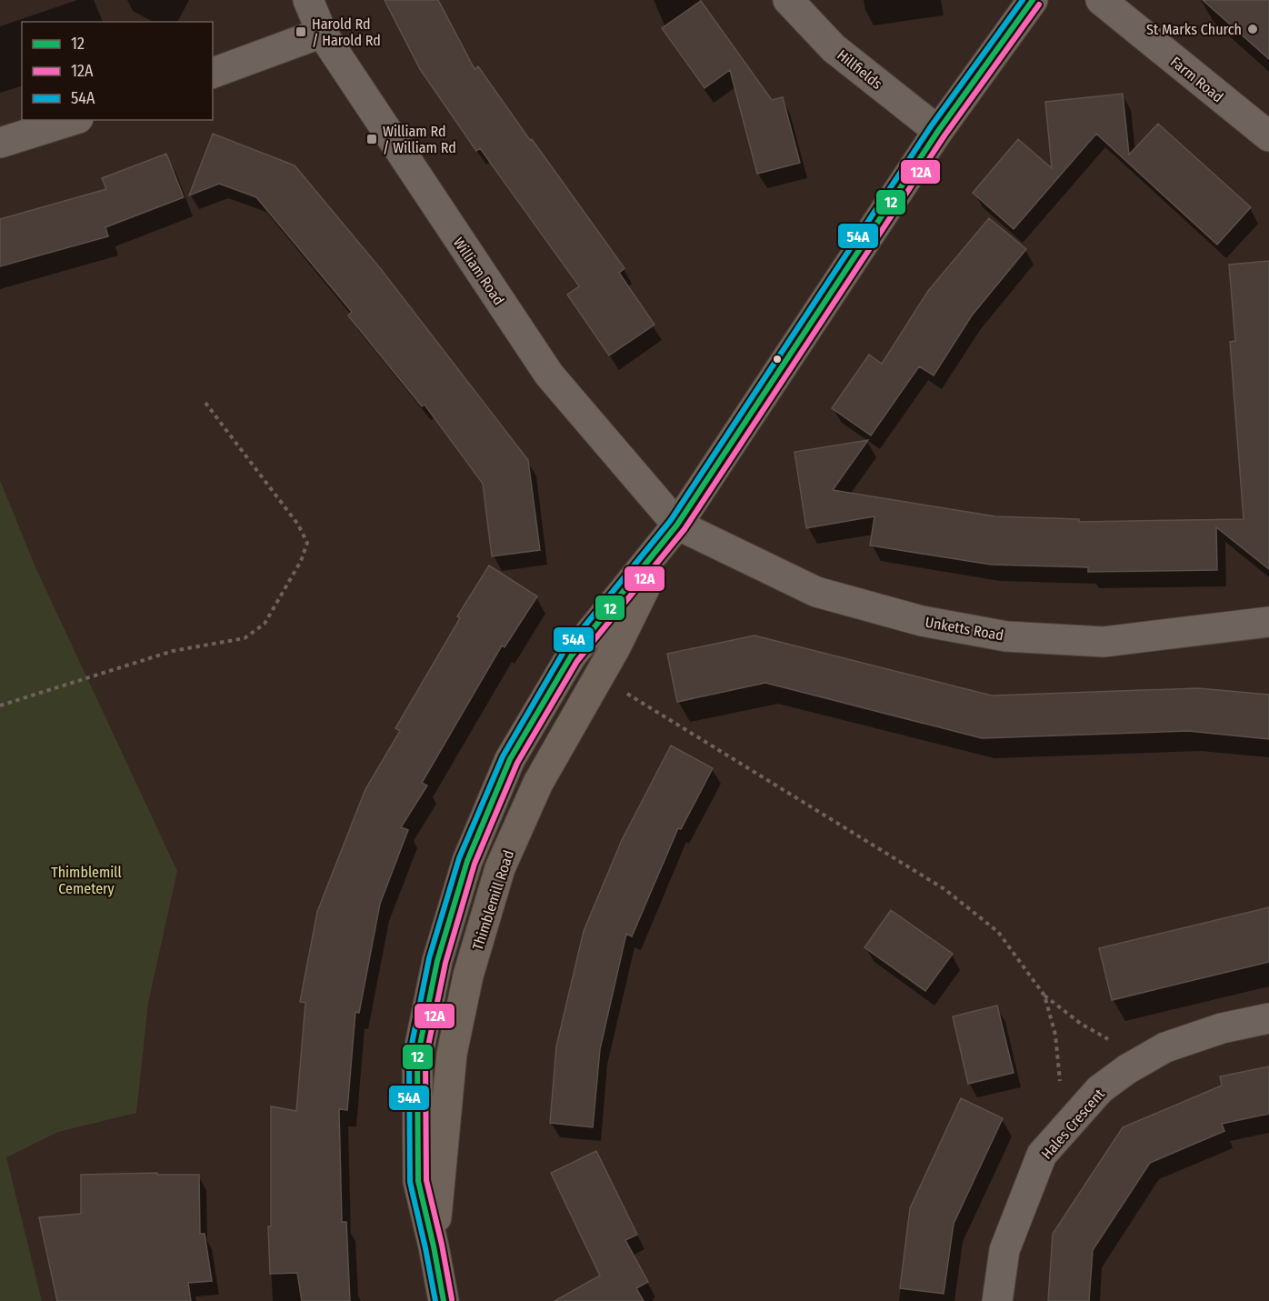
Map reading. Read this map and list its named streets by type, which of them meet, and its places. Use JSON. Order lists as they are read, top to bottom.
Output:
{
  "streets": {
    "main road": ["Thimblemill Road"],
    "street": [
      "Hillfields",
      "Farm Road",
      "William Road",
      "Unketts Road",
      "Hales Crescent"
    ]
  },
  "crossings": [
    ["Hillfields", "Thimblemill Road"],
    ["William Road", "Unketts Road"],
    ["William Road", "Thimblemill Road"],
    ["Unketts Road", "Thimblemill Road"]
  ],
  "parks": ["Thimblemill Cemetery"],
  "places": {
    "other": ["St Marks Church"],
    "transit": ["Harold Rd / Harold Rd", "William Rd / William Rd"]
  },
  "lines": ["transit line 12", "transit line 54A", "transit line 12A"],
  "legend": ["12", "12A", "54A"]
}
